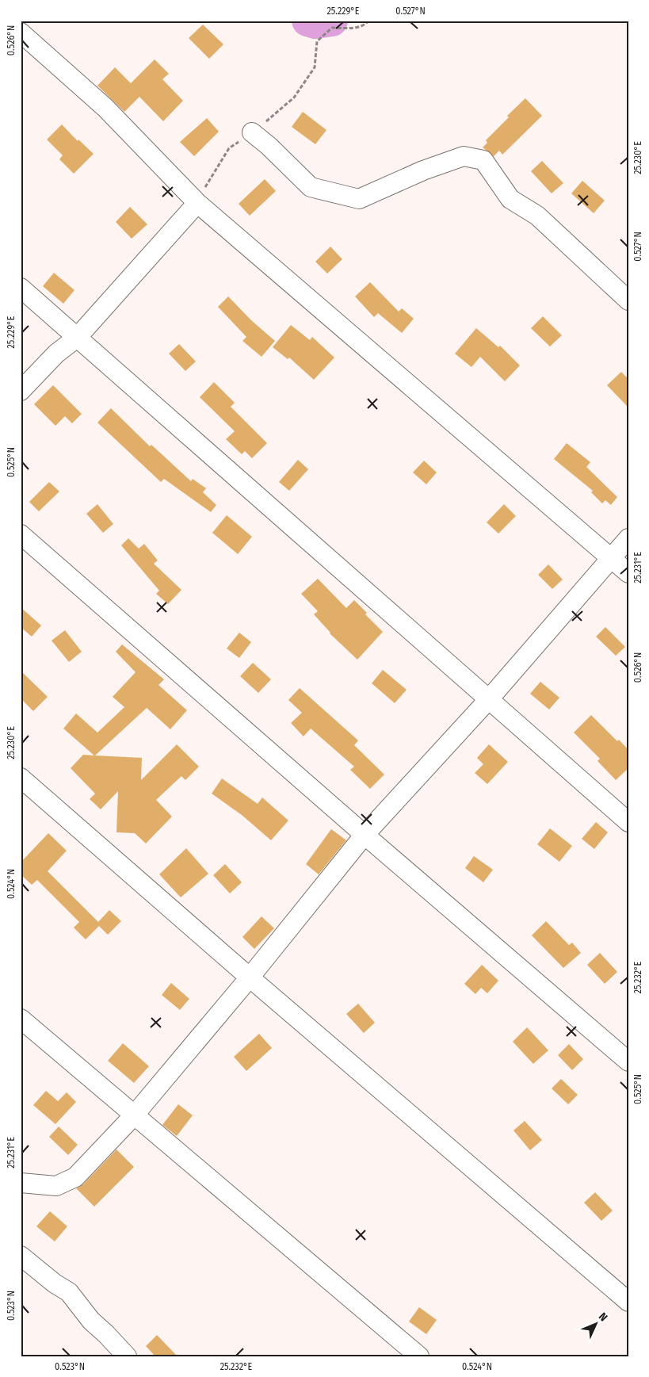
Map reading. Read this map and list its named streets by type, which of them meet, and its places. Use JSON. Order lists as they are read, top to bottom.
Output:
{
  "north": "top right",
  "coordinates": [
    "25.229°E",
    "0.527°N",
    "0.526°N",
    "25.230°E",
    "0.525°N",
    "25.231°E",
    "0.524°N",
    "25.232°E",
    "0.523°N"
  ]
}
